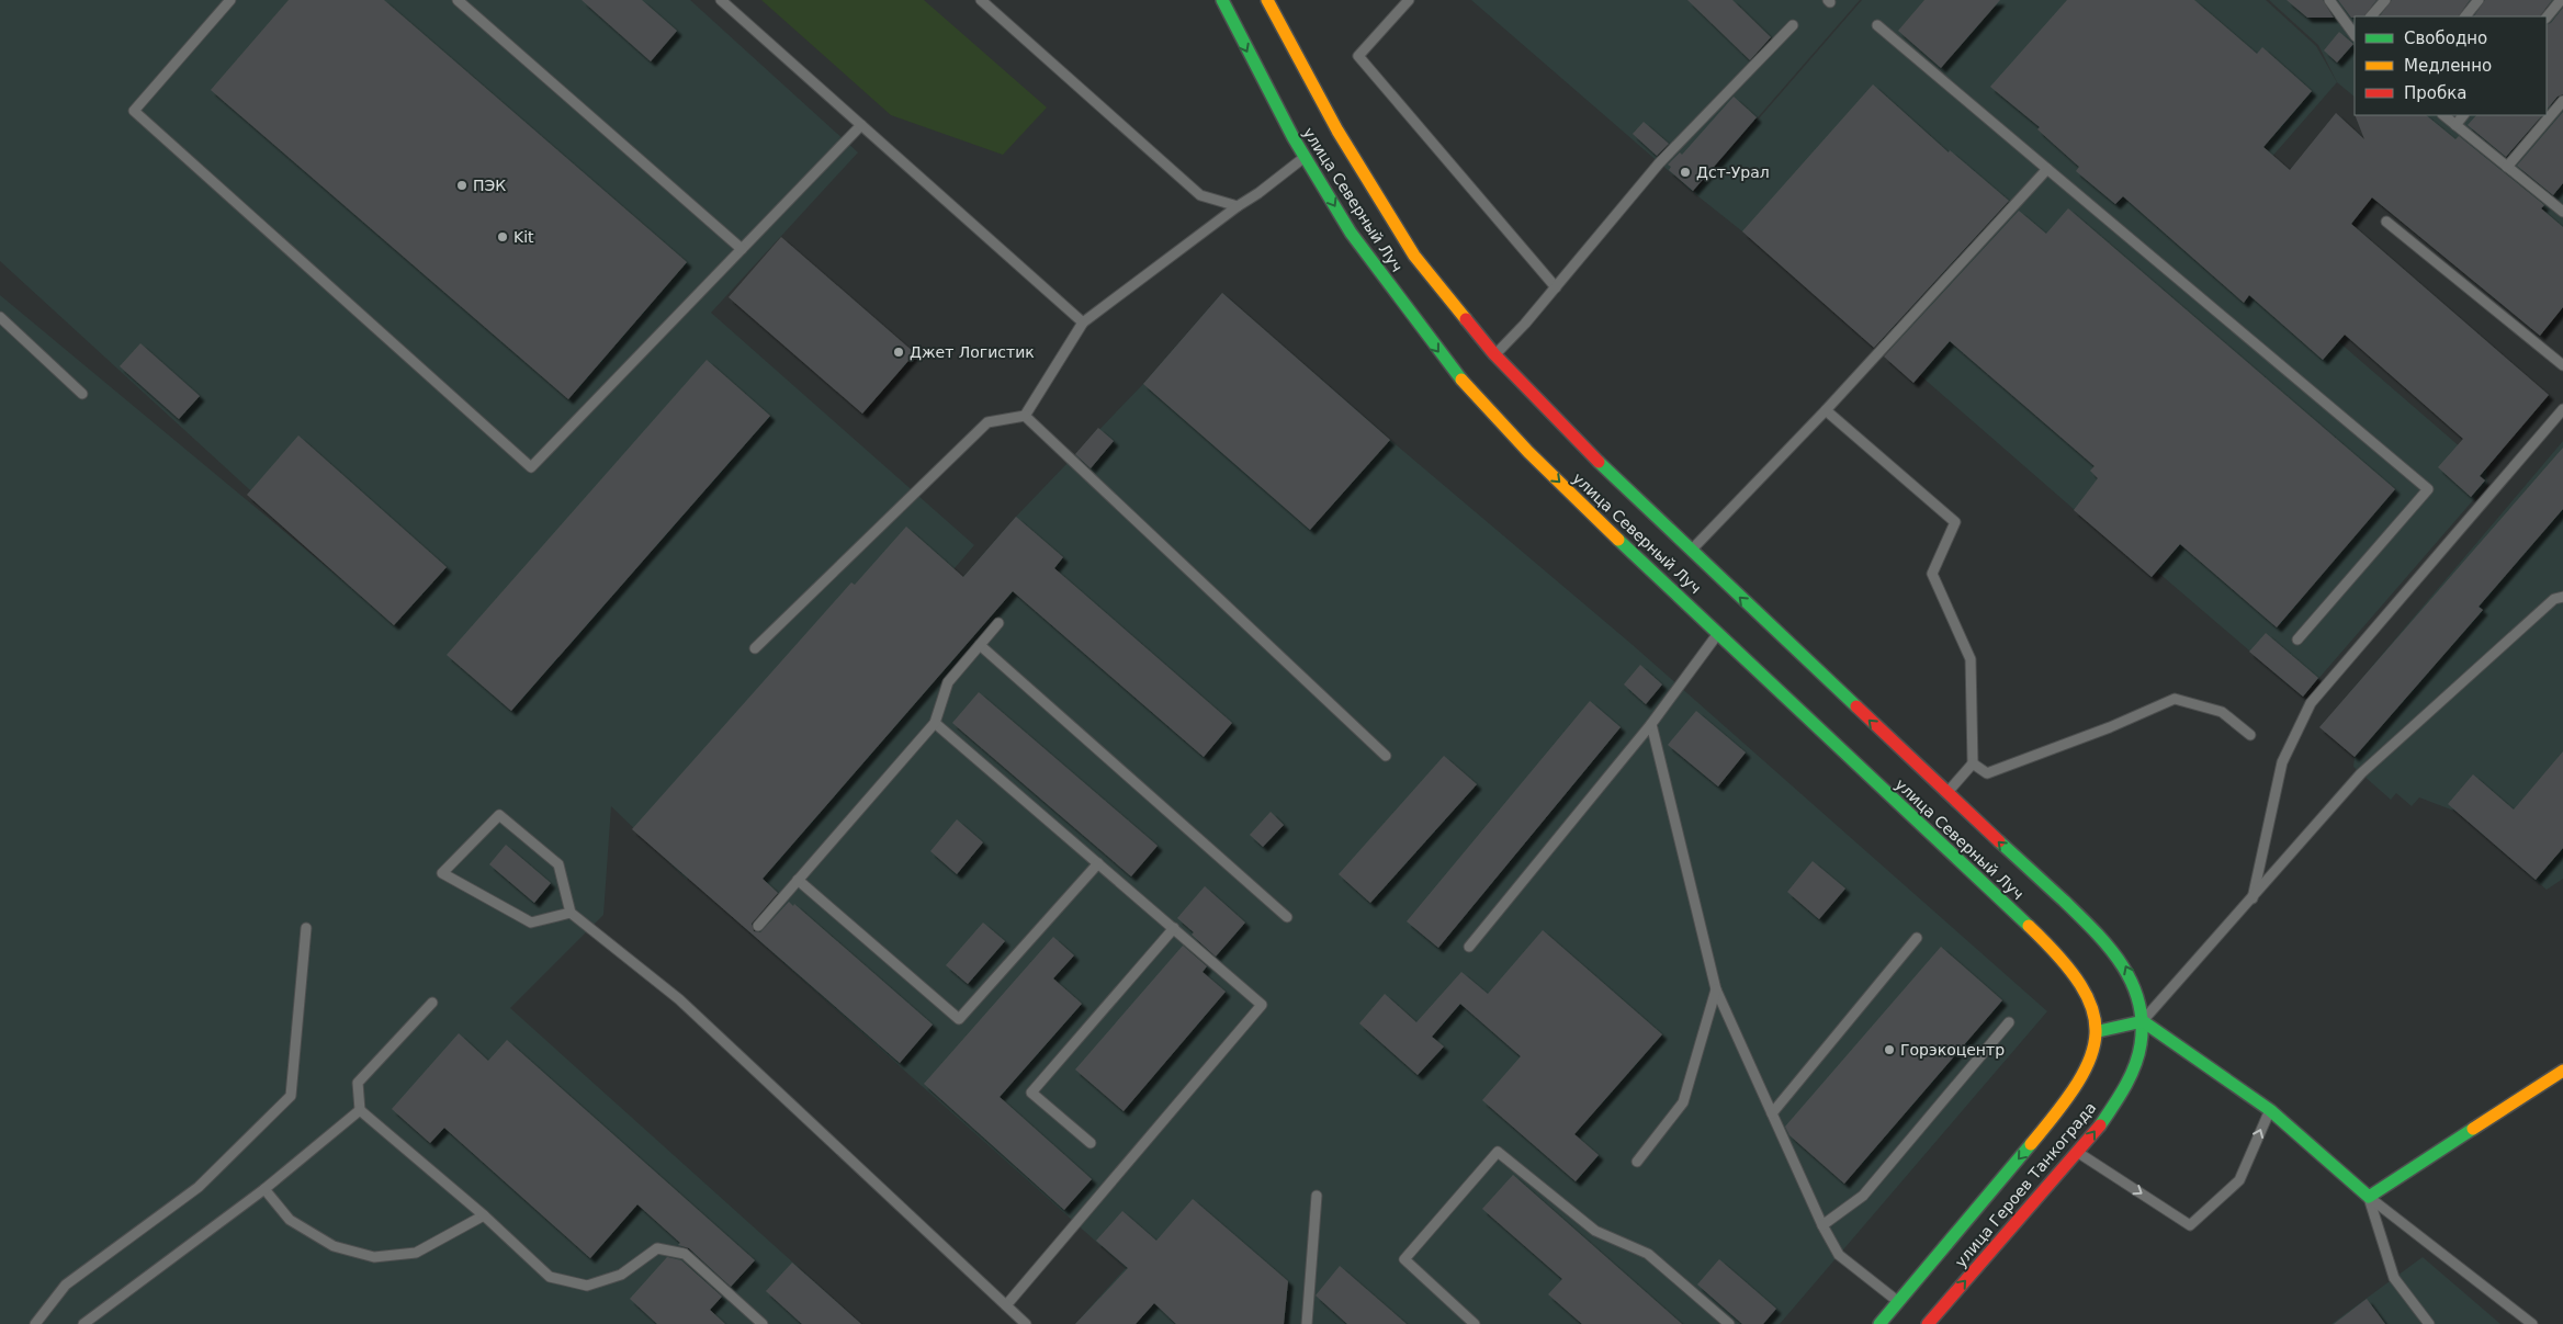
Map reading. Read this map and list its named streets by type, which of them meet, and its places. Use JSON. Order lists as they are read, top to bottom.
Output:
{
  "streets": {
    "main road": ["улица Северный Луч", "улица Героев Танкограда"]
  },
  "crossings": [
    ["улица Северный Луч", "улица Героев Танкограда"]
  ],
  "places": [
    "Дст-Урал",
    "ПЭК",
    "Kit",
    "Джет Логистик",
    "Горэкоцентр"
  ],
  "legend": ["Свободно", "Медленно", "Пробка"]
}
